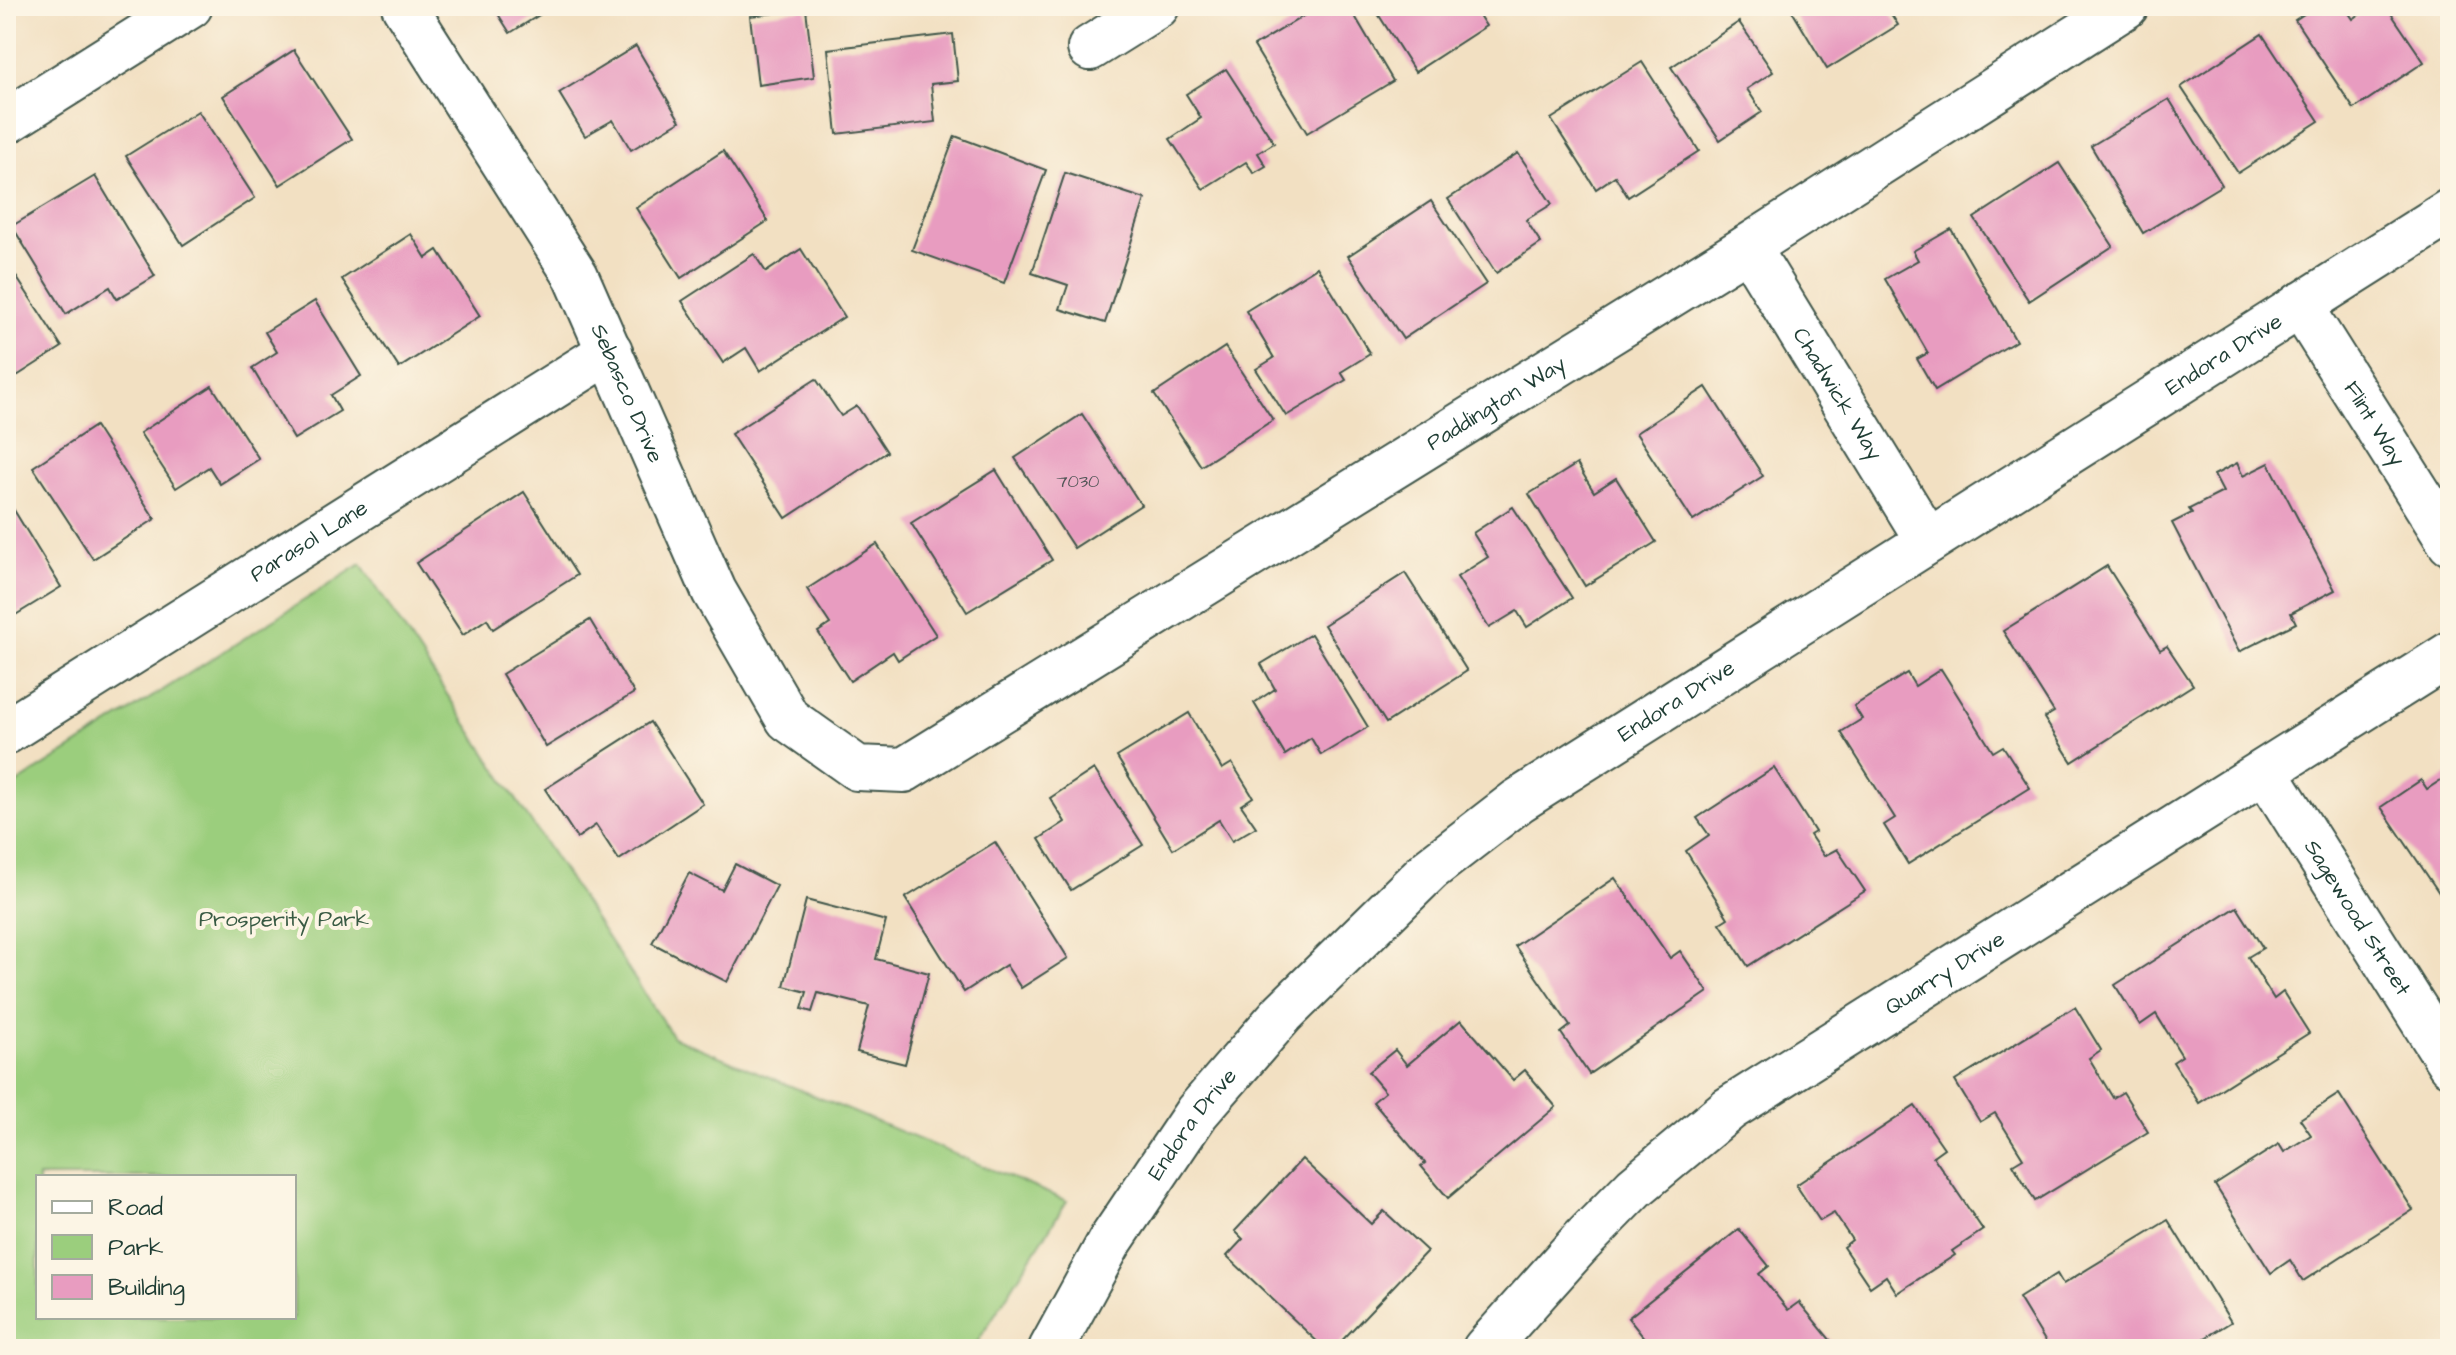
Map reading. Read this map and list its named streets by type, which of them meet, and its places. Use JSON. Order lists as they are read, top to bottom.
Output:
{
  "streets": {
    "street": [
      "Endora Drive",
      "Sebasco Drive",
      "Chadwick Way",
      "Paddington Way",
      "Flint Way",
      "Parasol Lane",
      "Sagewood Street",
      "Quarry Drive"
    ]
  },
  "crossings": [
    ["Endora Drive", "Chadwick Way"],
    ["Endora Drive", "Flint Way"],
    ["Sebasco Drive", "Paddington Way"],
    ["Sebasco Drive", "Parasol Lane"],
    ["Chadwick Way", "Paddington Way"],
    ["Sagewood Street", "Quarry Drive"]
  ],
  "parks": ["Prosperity Park"],
  "house_numbers": ["7030"],
  "legend": ["Road", "Park", "Building"]
}
